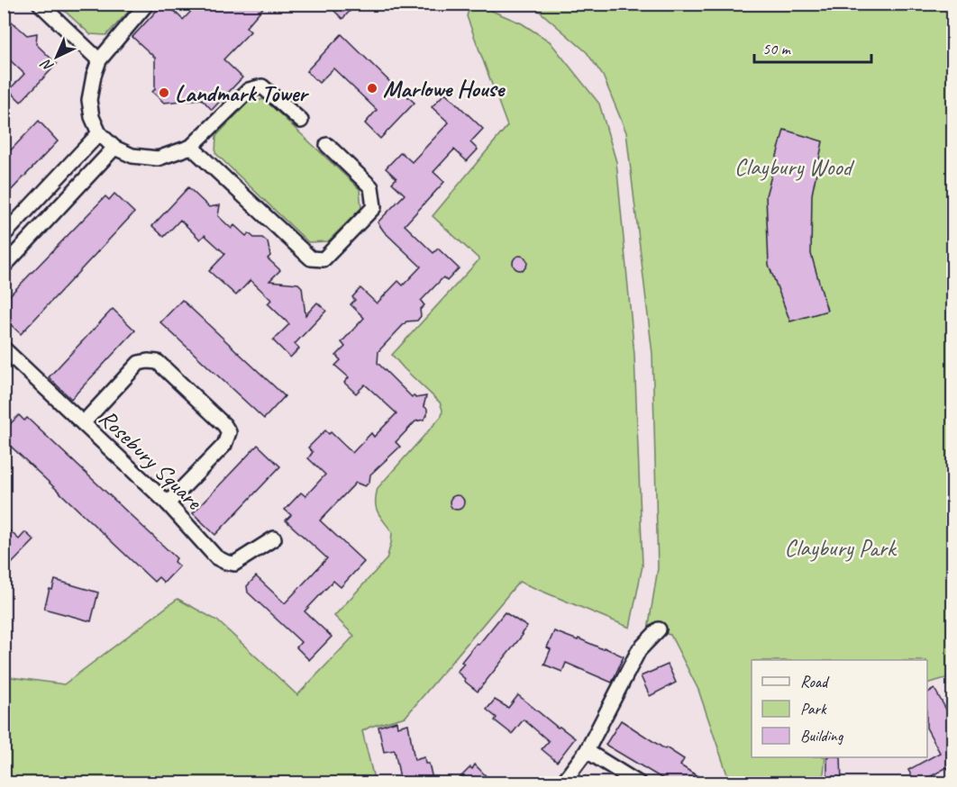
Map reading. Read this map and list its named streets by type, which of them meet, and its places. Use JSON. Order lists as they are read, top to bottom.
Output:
{
  "streets": {
    "street": ["Rosebury Square"]
  },
  "parks": ["Claybury Wood", "Claybury Park"],
  "places": ["Marlowe House", "Landmark Tower"],
  "legend": ["Road", "Park", "Building"],
  "scale_bar": "50 m",
  "north": "bottom left"
}
